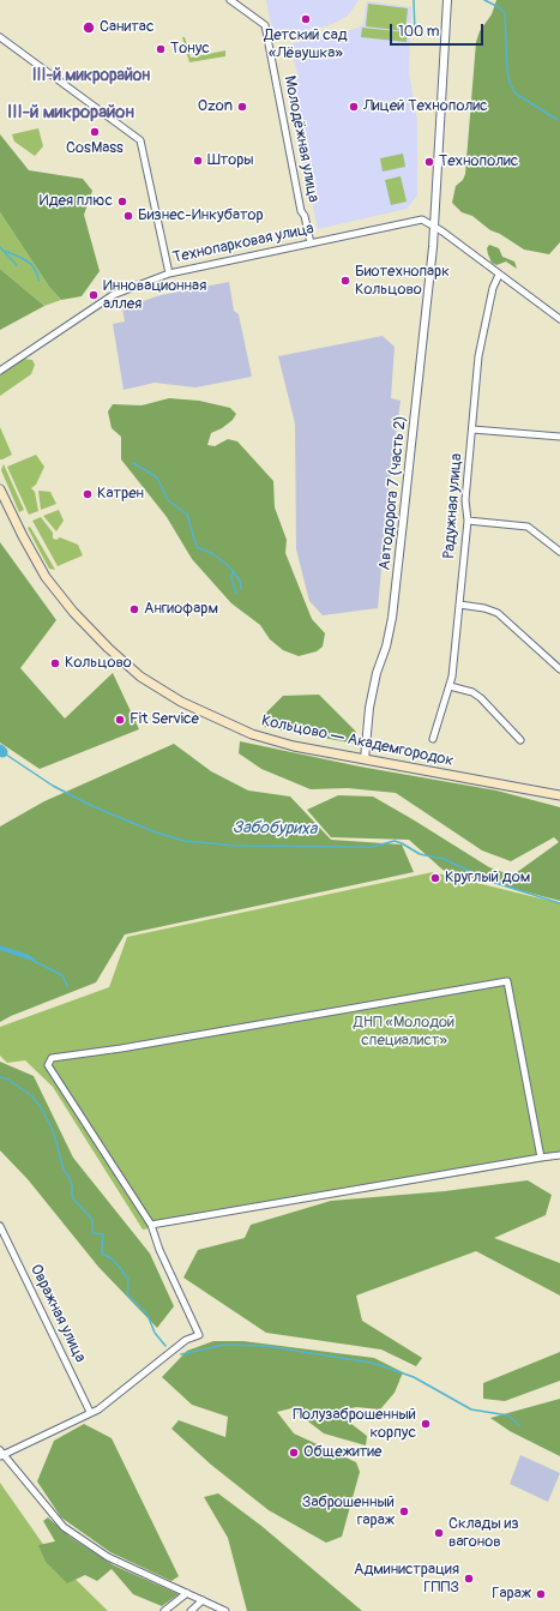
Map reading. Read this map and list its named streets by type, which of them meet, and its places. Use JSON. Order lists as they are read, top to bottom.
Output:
{
  "streets": {
    "main road": ["Кольцово — Академгородок"],
    "street": [
      "Молодёжная улица",
      "Технопарковая улица",
      "Автодорога 7 (часть 2)",
      "Радужная улица",
      "Овражная улица"
    ]
  },
  "crossings": [
    ["Молодёжная улица", "Технопарковая улица"],
    ["Технопарковая улица", "Автодорога 7 (часть 2)"],
    ["Технопарковая улица", "Радужная улица"],
    ["Автодорога 7 (часть 2)", "Кольцово — Академгородок"]
  ],
  "districts": ["III-й микрорайон", "III-й микрорайон"],
  "water": ["Забобуриха"],
  "parks": ["ДНП «Молодой специалист»"],
  "places": [
    "Детский сад «Лёвушка»",
    "Санитас",
    "Тонус",
    "Ozon",
    "Лицей Технополис",
    "CosMass",
    "Шторы",
    "Технополис",
    "Идея плюс",
    "Бизнес-Инкубатор",
    "Биотехнопарк Кольцово",
    "Инновационная аллея",
    "Катрен",
    "Ангиофарм",
    "Кольцово",
    "Fit Service",
    "Круглый дом",
    "Полузаброшенный корпус",
    "Общежитие",
    "Заброшенный гараж",
    "Склады из вагонов",
    "Администрация ГППЗ",
    "Гараж"
  ],
  "scale_bar": "100 m"
}
